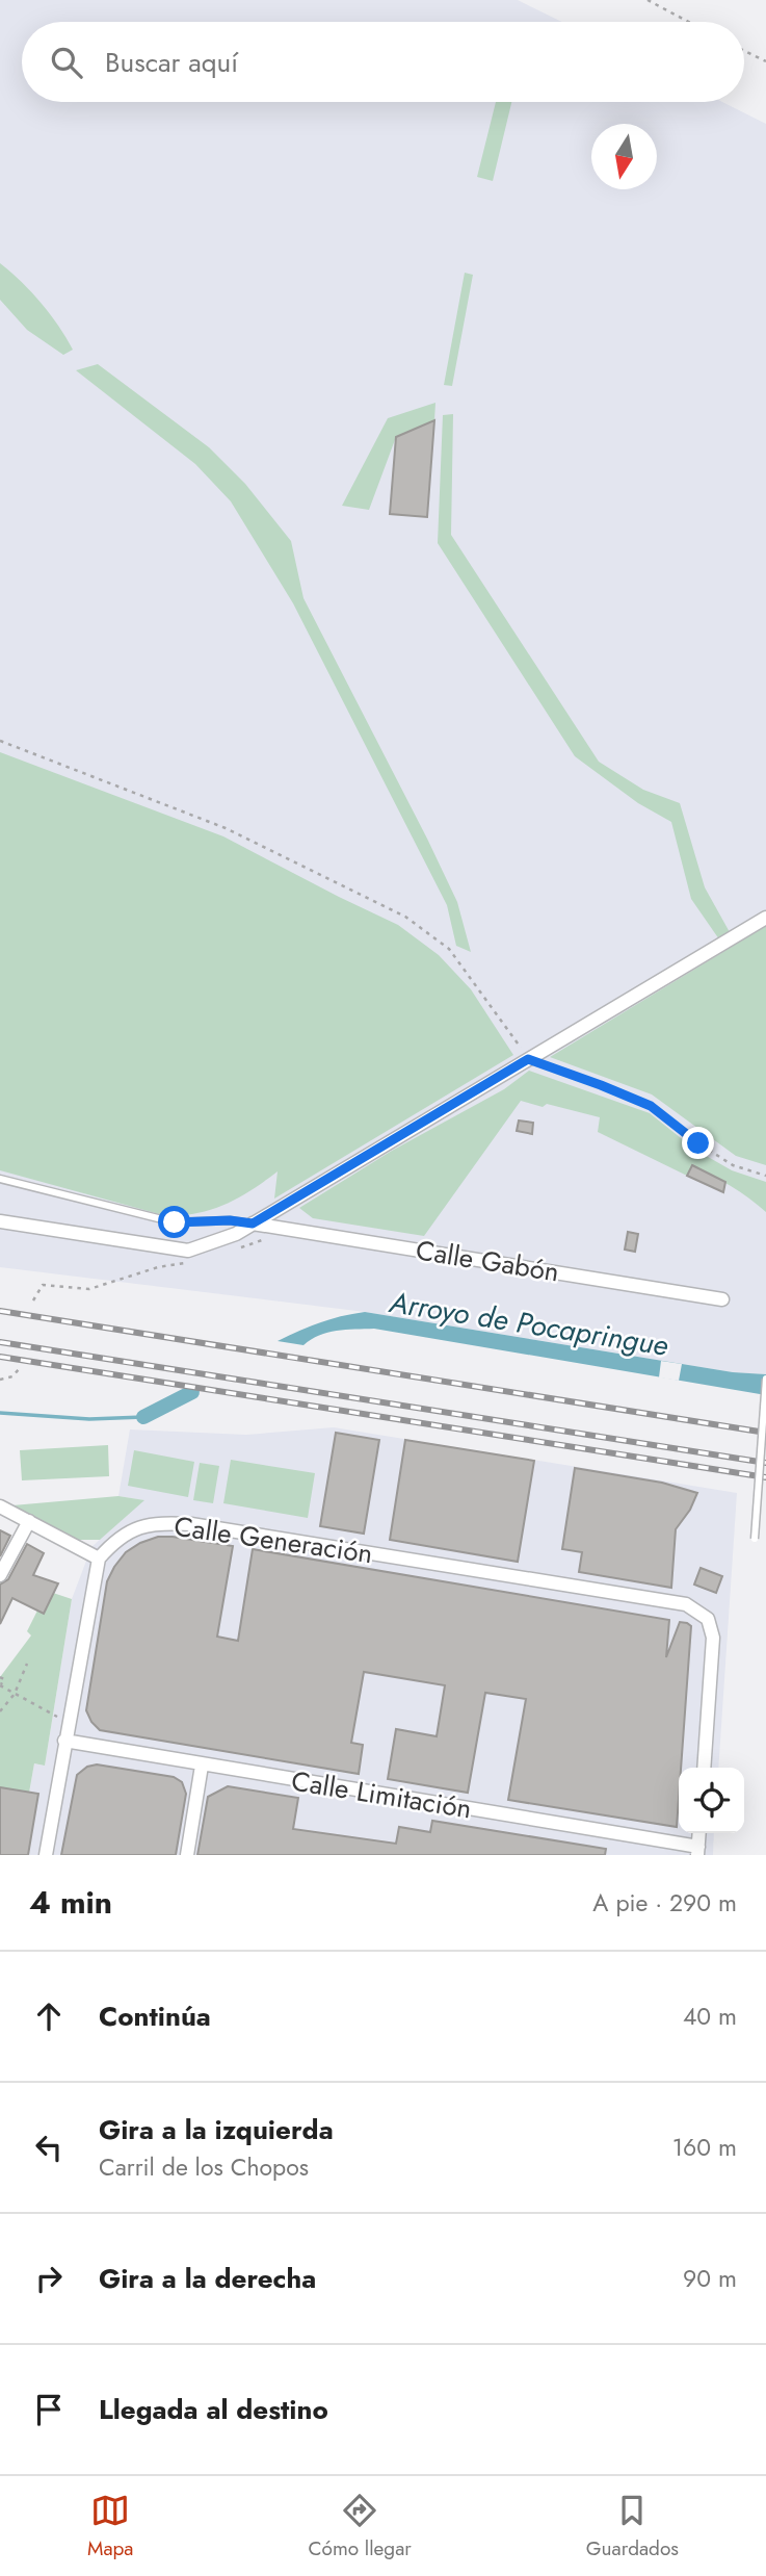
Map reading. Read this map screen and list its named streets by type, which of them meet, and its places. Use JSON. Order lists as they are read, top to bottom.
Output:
{
  "streets": {
    "street": ["Calle Gabón", "Calle Generación", "Calle Limitación"]
  },
  "water": ["Arroyo de Pocapringue"],
  "north": "bottom",
  "page": {
    "search": "Buscar aquí",
    "heading": ["4 min", "A pie · 290 m"],
    "list": [
      ["Continúa", "40 m"],
      ["Gira a la izquierda", "Carril de los Chopos", "160 m"],
      ["Gira a la derecha", "90 m"],
      "Llegada al destino"
    ],
    "nav": ["Mapa", "Cómo llegar", "Guardados"]
  }
}
